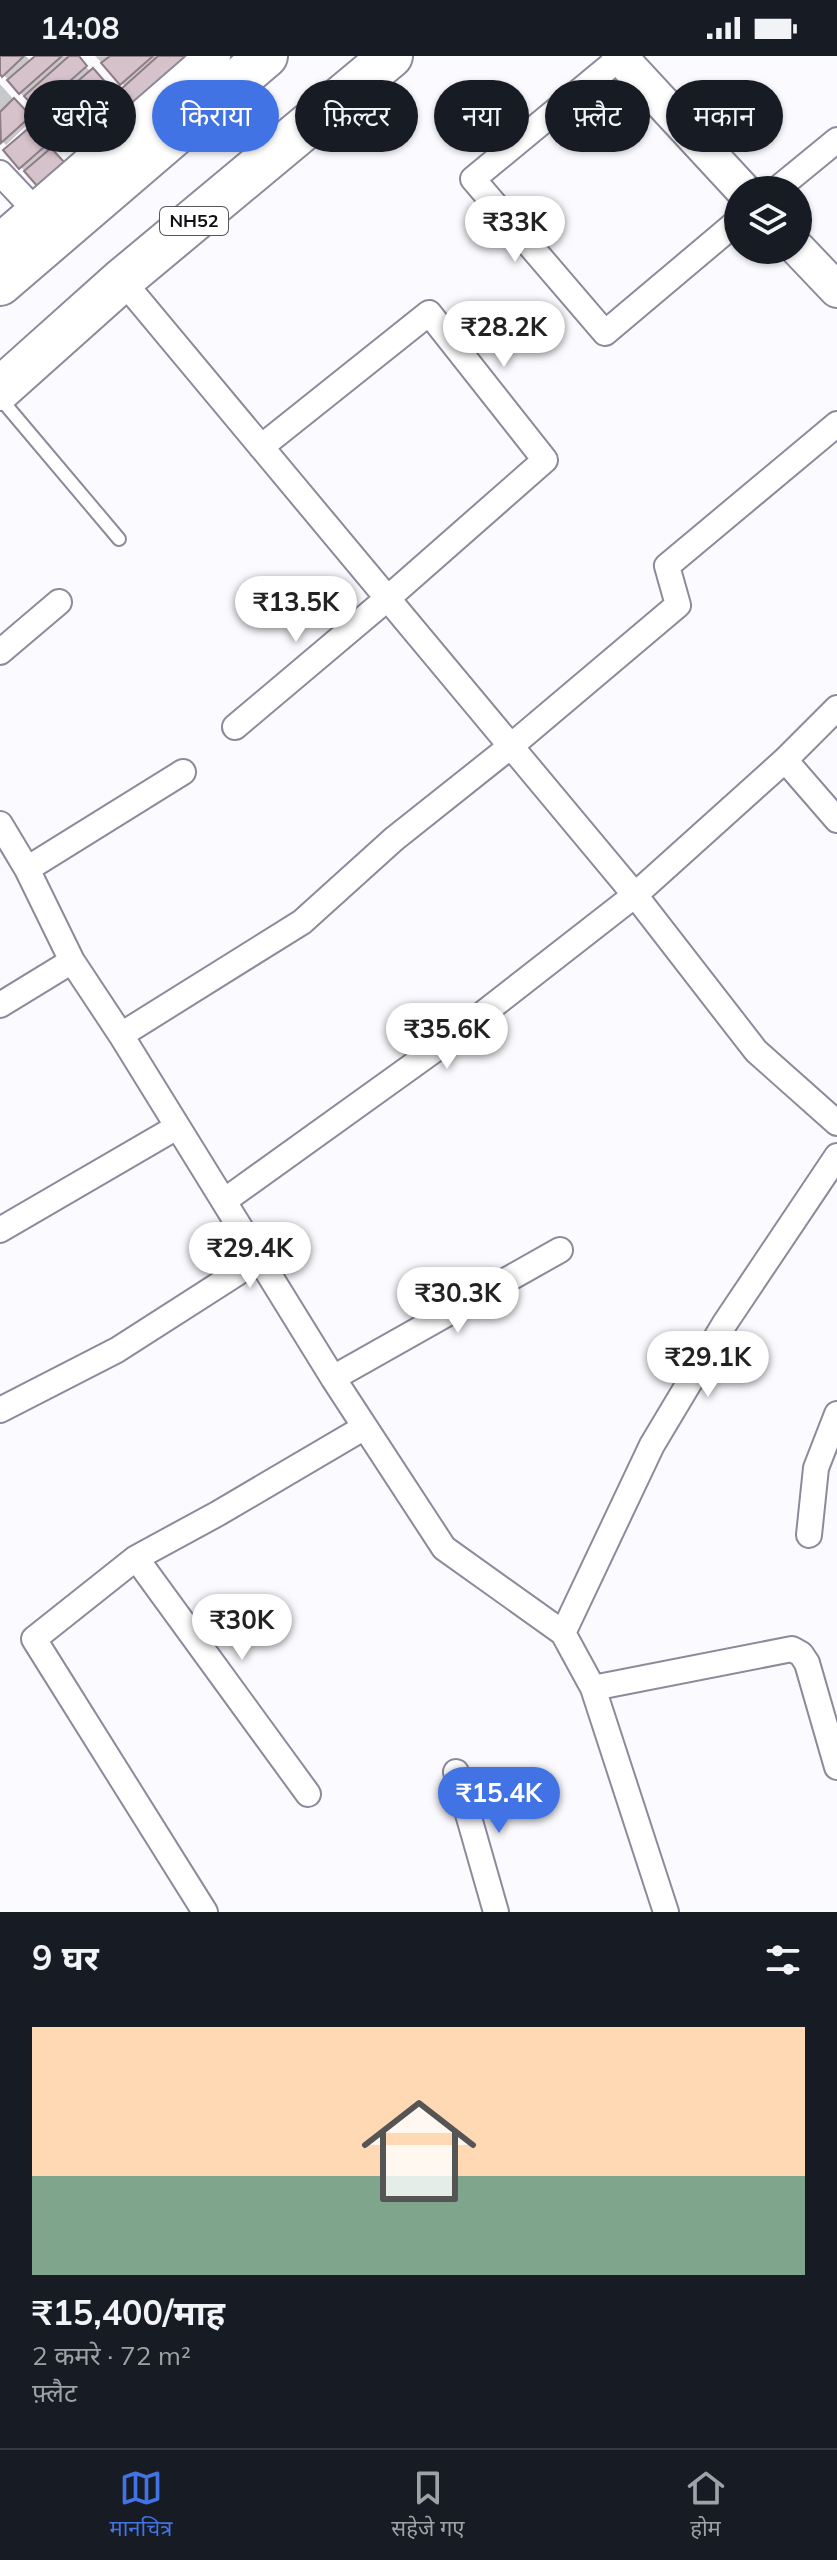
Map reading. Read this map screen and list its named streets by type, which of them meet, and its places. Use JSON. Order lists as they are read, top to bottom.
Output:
{
  "streets": {
    "highway": ["NH52"]
  },
  "page": {
    "status": "14:08",
    "chip": [
      "खरीदें",
      "किराया",
      "फ़िल्टर",
      "नया",
      "फ़्लैट",
      "मकान"
    ],
    "price": [
      "₹33K",
      "₹28.2K",
      "₹13.5K",
      "₹35.6K",
      "₹29.4K",
      "₹30.3K",
      "₹29.1K",
      "₹30K",
      "₹15.4K"
    ],
    "heading": "9 घर",
    "list": [
      {
        "name": "₹15,400/माह",
        "note": "2 कमरे · 72 m² · फ़्लैट"
      }
    ],
    "tabs": ["मानचित्र", "सहेजे गए", "होम"]
  }
}
